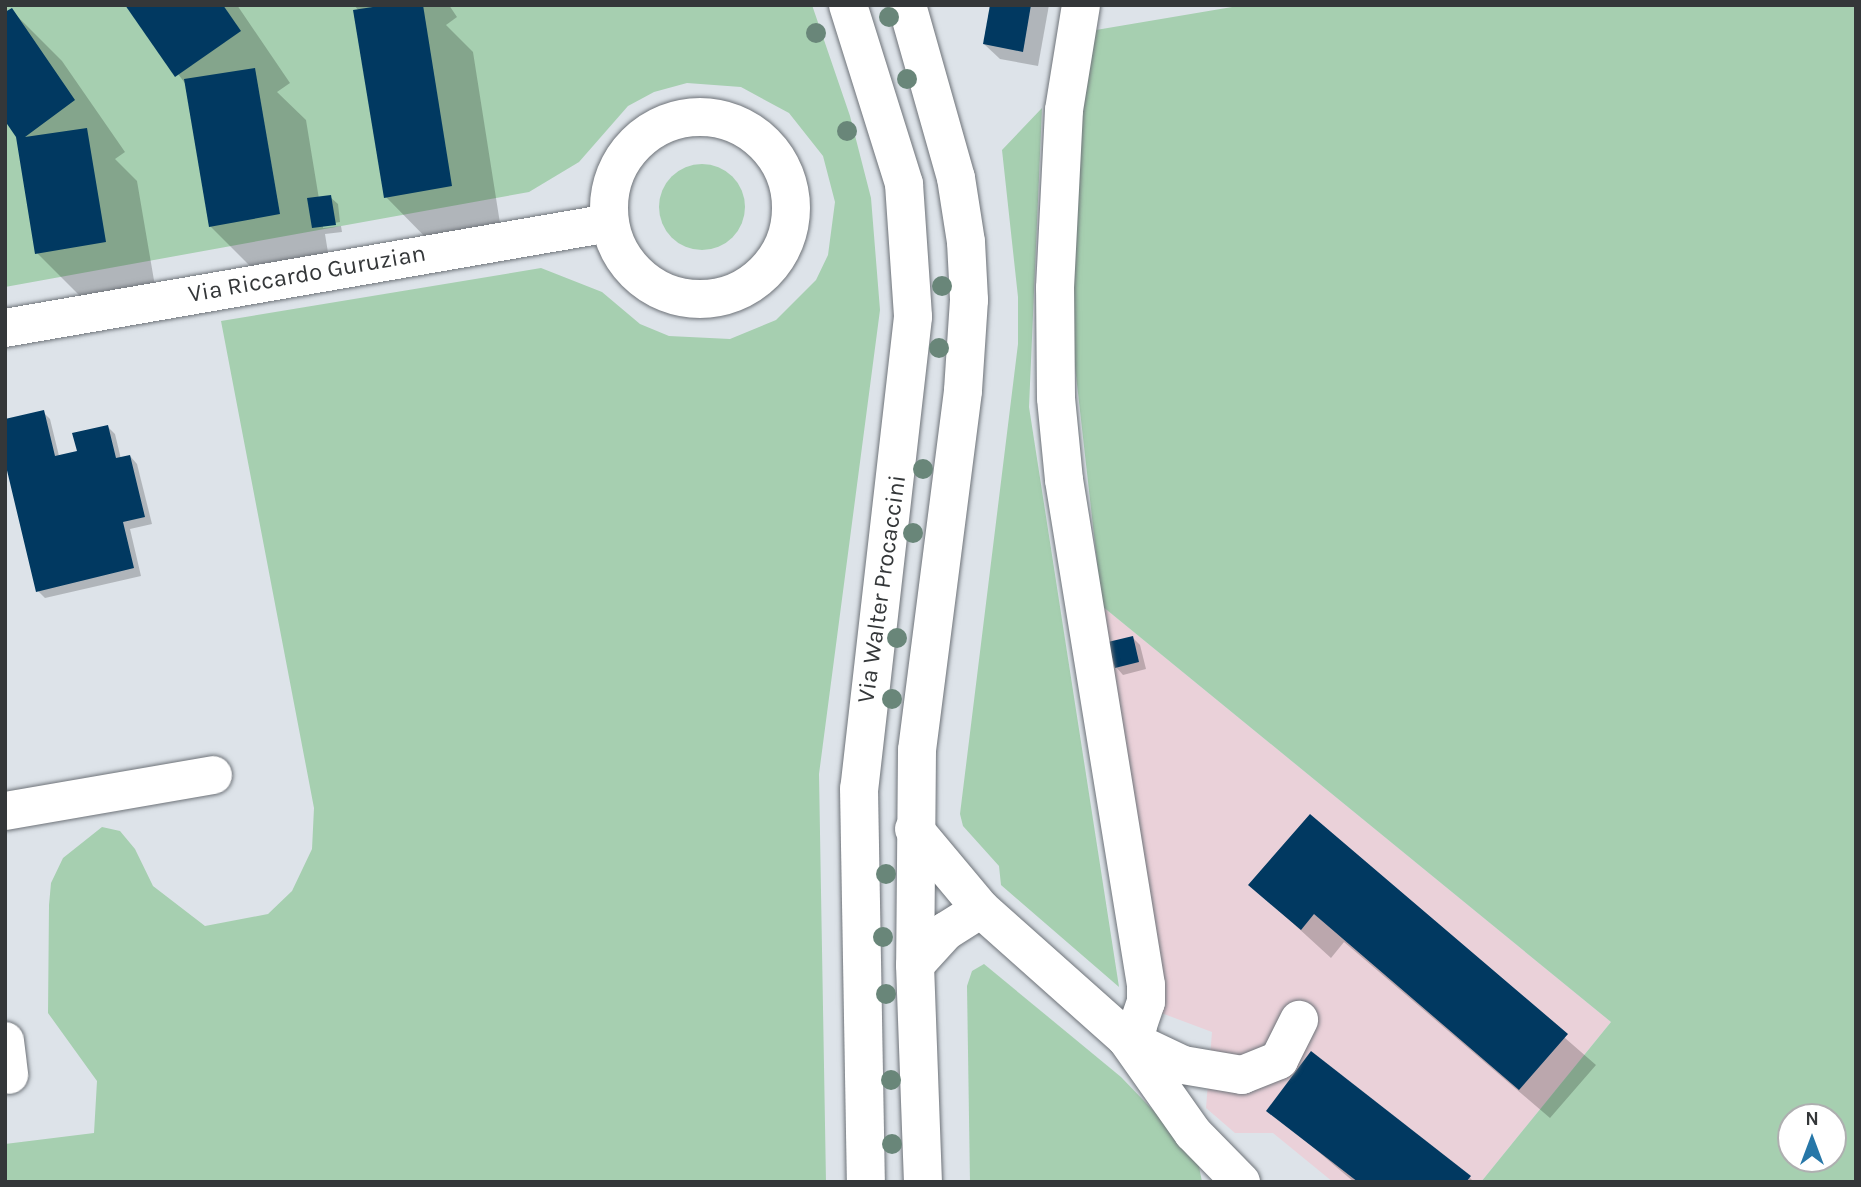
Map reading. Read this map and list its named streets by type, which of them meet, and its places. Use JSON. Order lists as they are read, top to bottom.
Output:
{
  "streets": {
    "street": ["Via Riccardo Guruzian", "Via Walter Procaccini"]
  },
  "north": "top"
}
